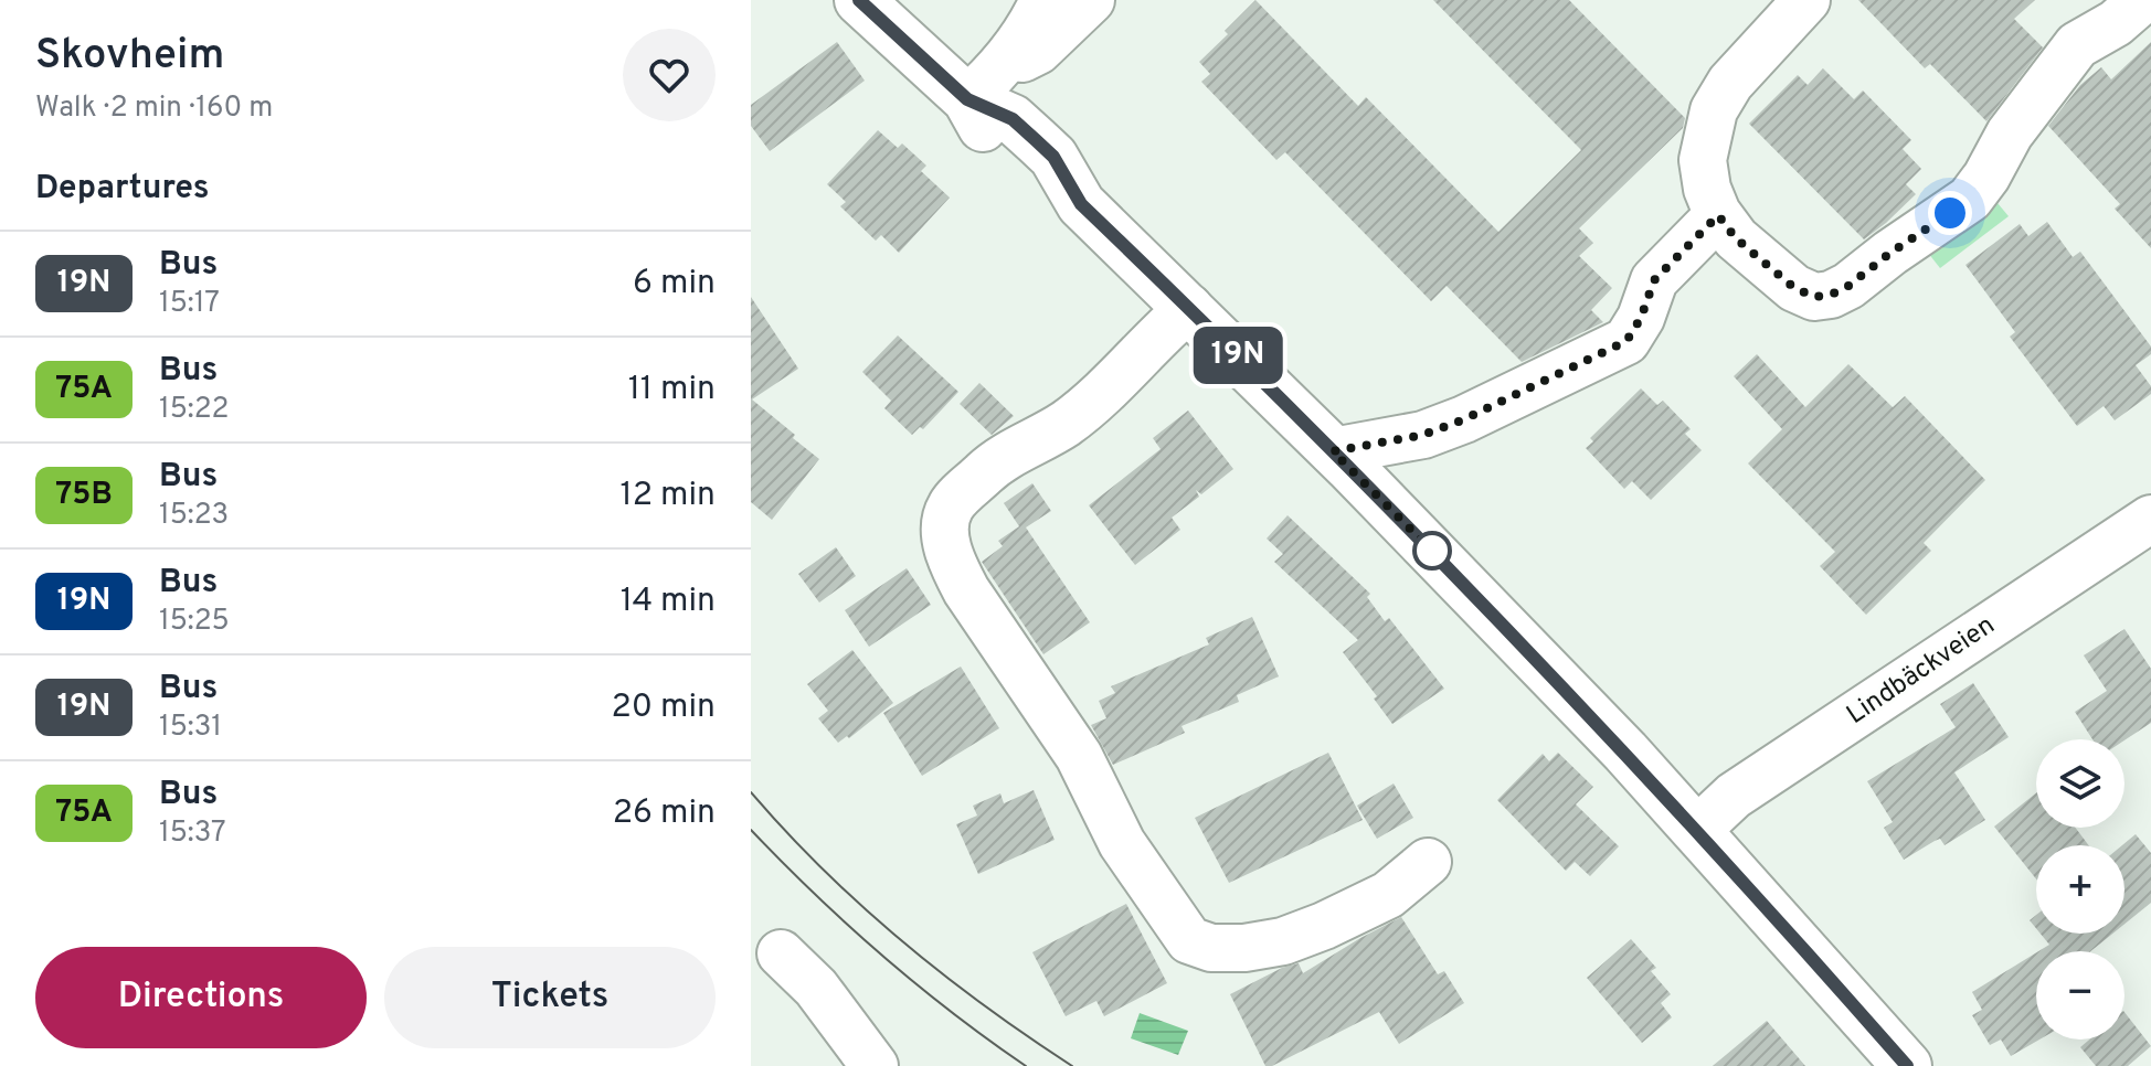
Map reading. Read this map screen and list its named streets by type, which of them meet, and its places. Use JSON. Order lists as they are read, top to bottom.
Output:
{
  "streets": {
    "street": ["Lindbäckveien"]
  },
  "lines": ["bus line 19N"],
  "page": {
    "heading": [
      ["Skovheim", "Walk · 2 min · 160 m"],
      "Departures"
    ],
    "on_map": "19N",
    "list": [
      {
        "mark": "19N",
        "name": "Bus",
        "note": "15:17",
        "value": "6 min"
      },
      {
        "mark": "75A",
        "name": "Bus",
        "note": "15:22",
        "value": "11 min"
      },
      {
        "mark": "75B",
        "name": "Bus",
        "note": "15:23",
        "value": "12 min"
      },
      {
        "mark": "19N",
        "name": "Bus",
        "note": "15:25",
        "value": "14 min"
      },
      {
        "mark": "19N",
        "name": "Bus",
        "note": "15:31",
        "value": "20 min"
      },
      {
        "mark": "75A",
        "name": "Bus",
        "note": "15:37",
        "value": "26 min"
      }
    ],
    "map_buttons": ["+", "−"],
    "buttons": ["Directions", "Tickets"]
  }
}
